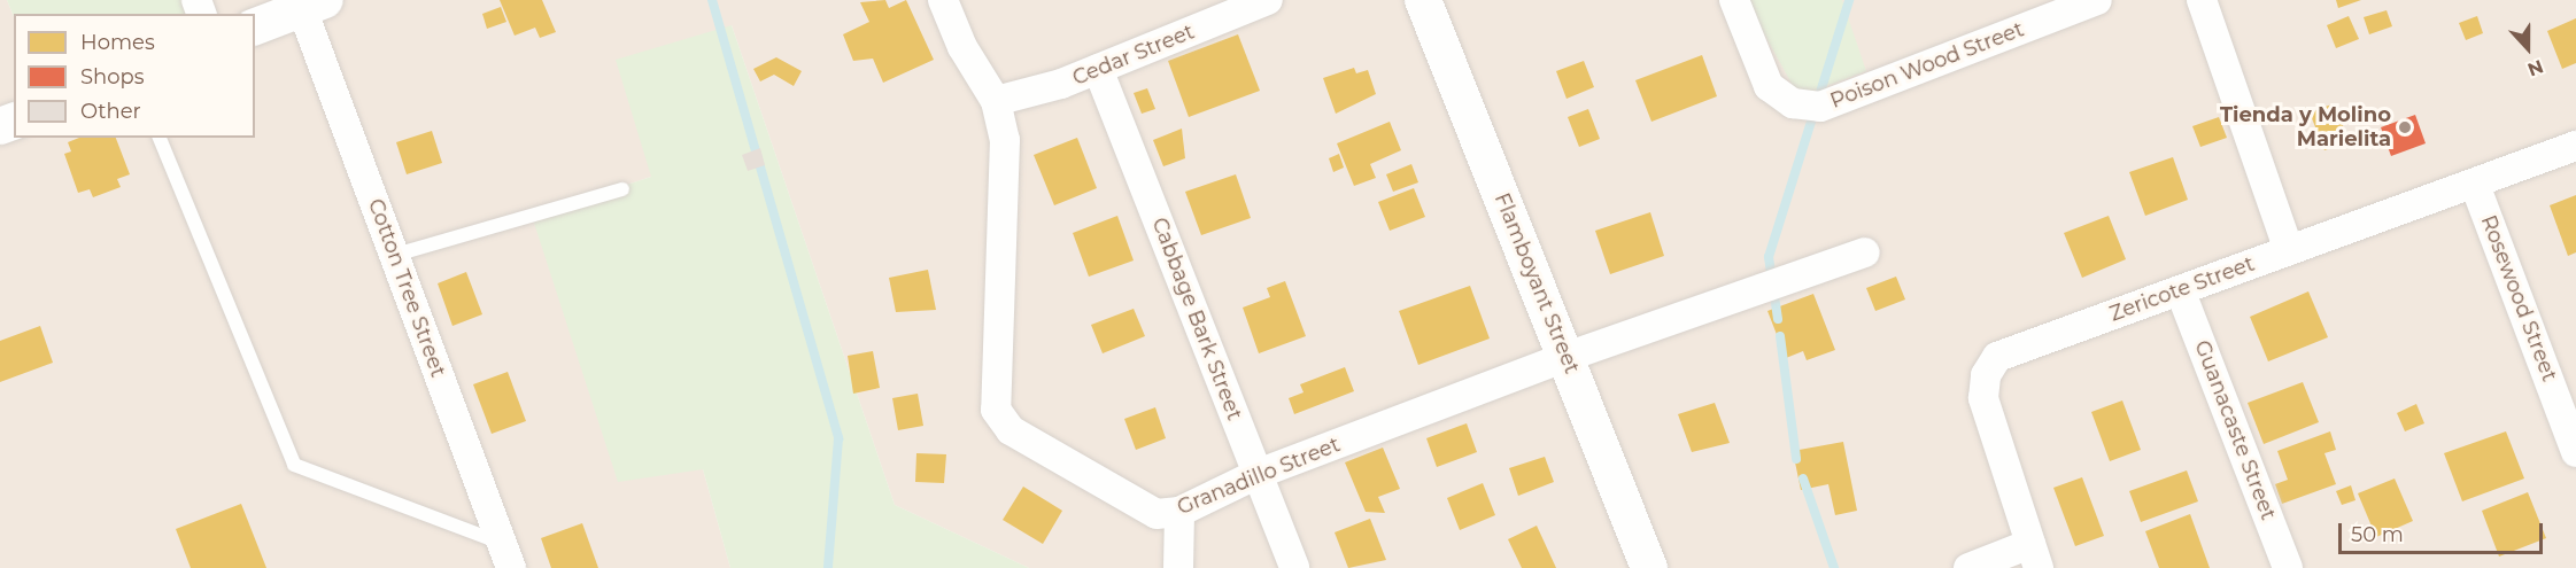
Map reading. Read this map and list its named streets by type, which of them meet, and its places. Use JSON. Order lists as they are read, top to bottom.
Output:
{
  "streets": {
    "street": [
      "Cedar Street",
      "Poison Wood Street",
      "Flamboyant Street",
      "Cotton Tree Street",
      "Zericote Street",
      "Rosewood Street",
      "Cabbage Bark Street",
      "Guanacaste Street",
      "Granadillo Street"
    ]
  },
  "crossings": [
    ["Cedar Street", "Cabbage Bark Street"],
    ["Cedar Street", "Granadillo Street"],
    ["Flamboyant Street", "Granadillo Street"],
    ["Zericote Street", "Rosewood Street"],
    ["Zericote Street", "Guanacaste Street"],
    ["Cabbage Bark Street", "Granadillo Street"]
  ],
  "places": ["Tienda y Molino Marielita"],
  "legend": ["Homes", "Shops", "Other"],
  "scale_bar": "50 m",
  "north": "bottom"
}
